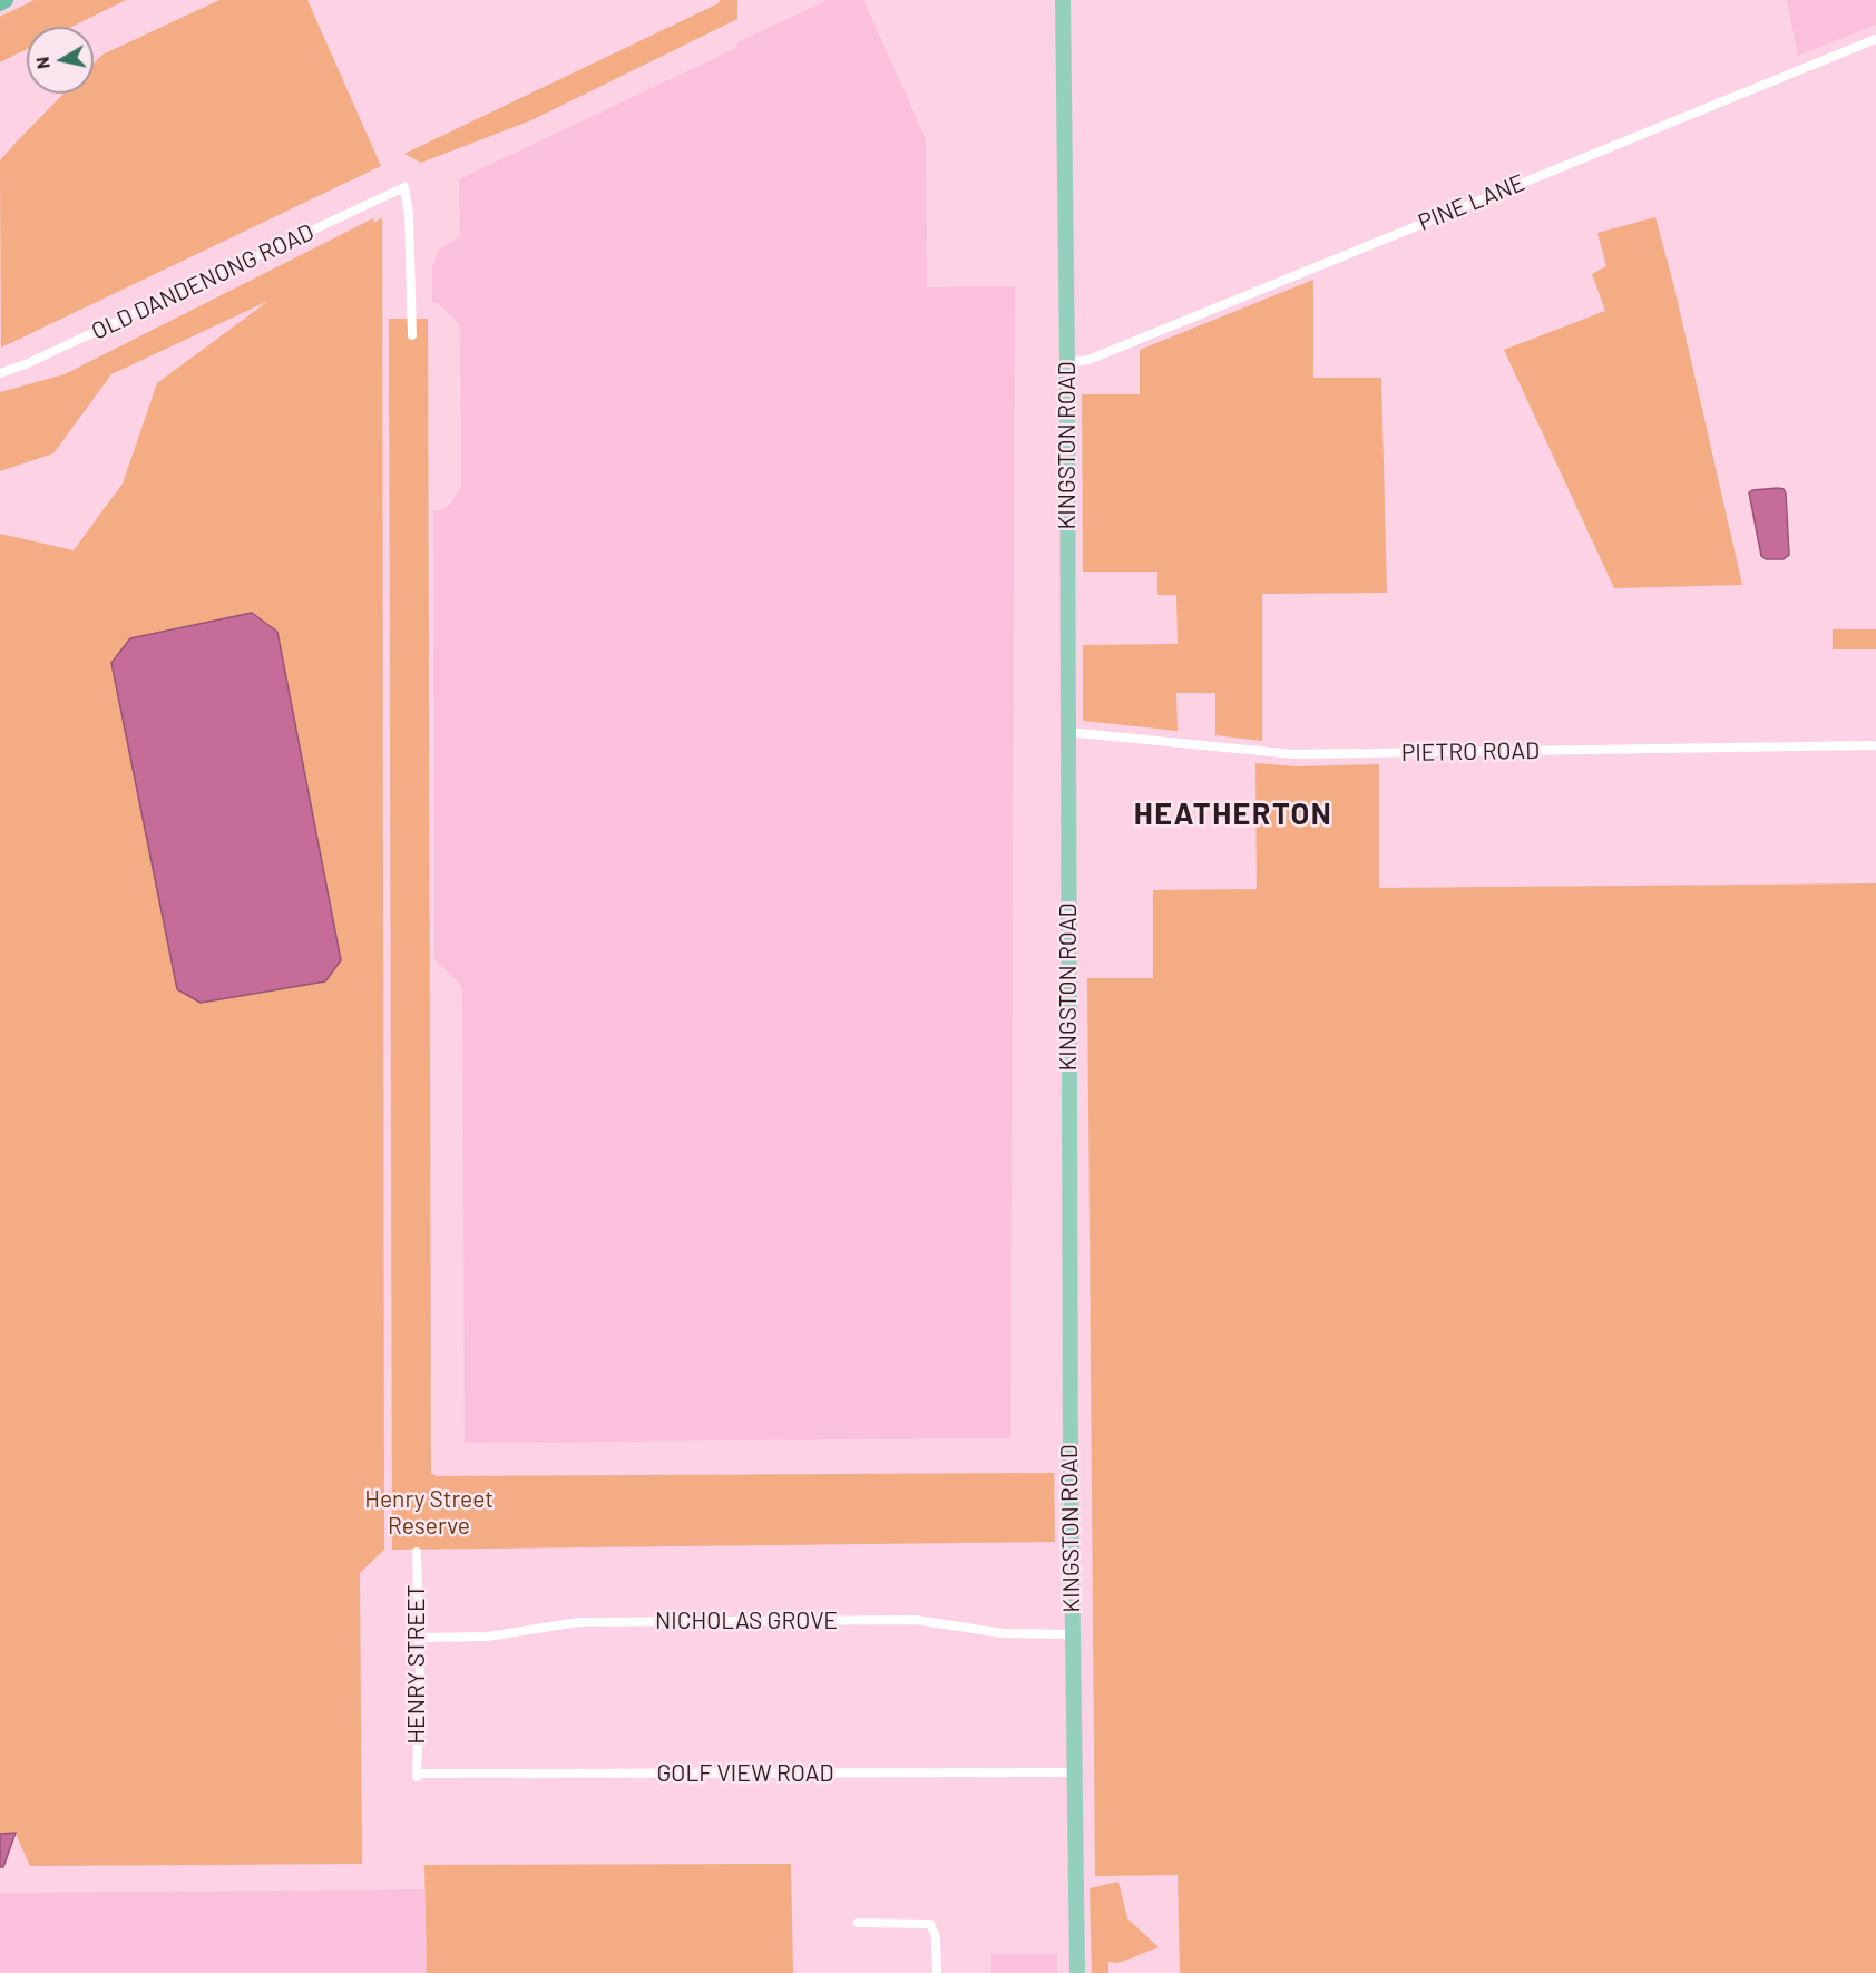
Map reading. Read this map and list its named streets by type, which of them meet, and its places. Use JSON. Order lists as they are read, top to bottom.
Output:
{
  "streets": {
    "main road": ["KINGSTON ROAD"],
    "street": [
      "PINE LANE",
      "OLD DANDENONG ROAD",
      "PIETRO ROAD",
      "NICHOLAS GROVE",
      "HENRY STREET",
      "GOLF VIEW ROAD"
    ]
  },
  "crossings": [
    ["PINE LANE", "KINGSTON ROAD"],
    ["KINGSTON ROAD", "PIETRO ROAD"],
    ["KINGSTON ROAD", "NICHOLAS GROVE"],
    ["KINGSTON ROAD", "GOLF VIEW ROAD"],
    ["NICHOLAS GROVE", "HENRY STREET"],
    ["HENRY STREET", "GOLF VIEW ROAD"]
  ],
  "districts": ["HEATHERTON"],
  "parks": ["Henry Street Reserve"],
  "north": "left"
}
